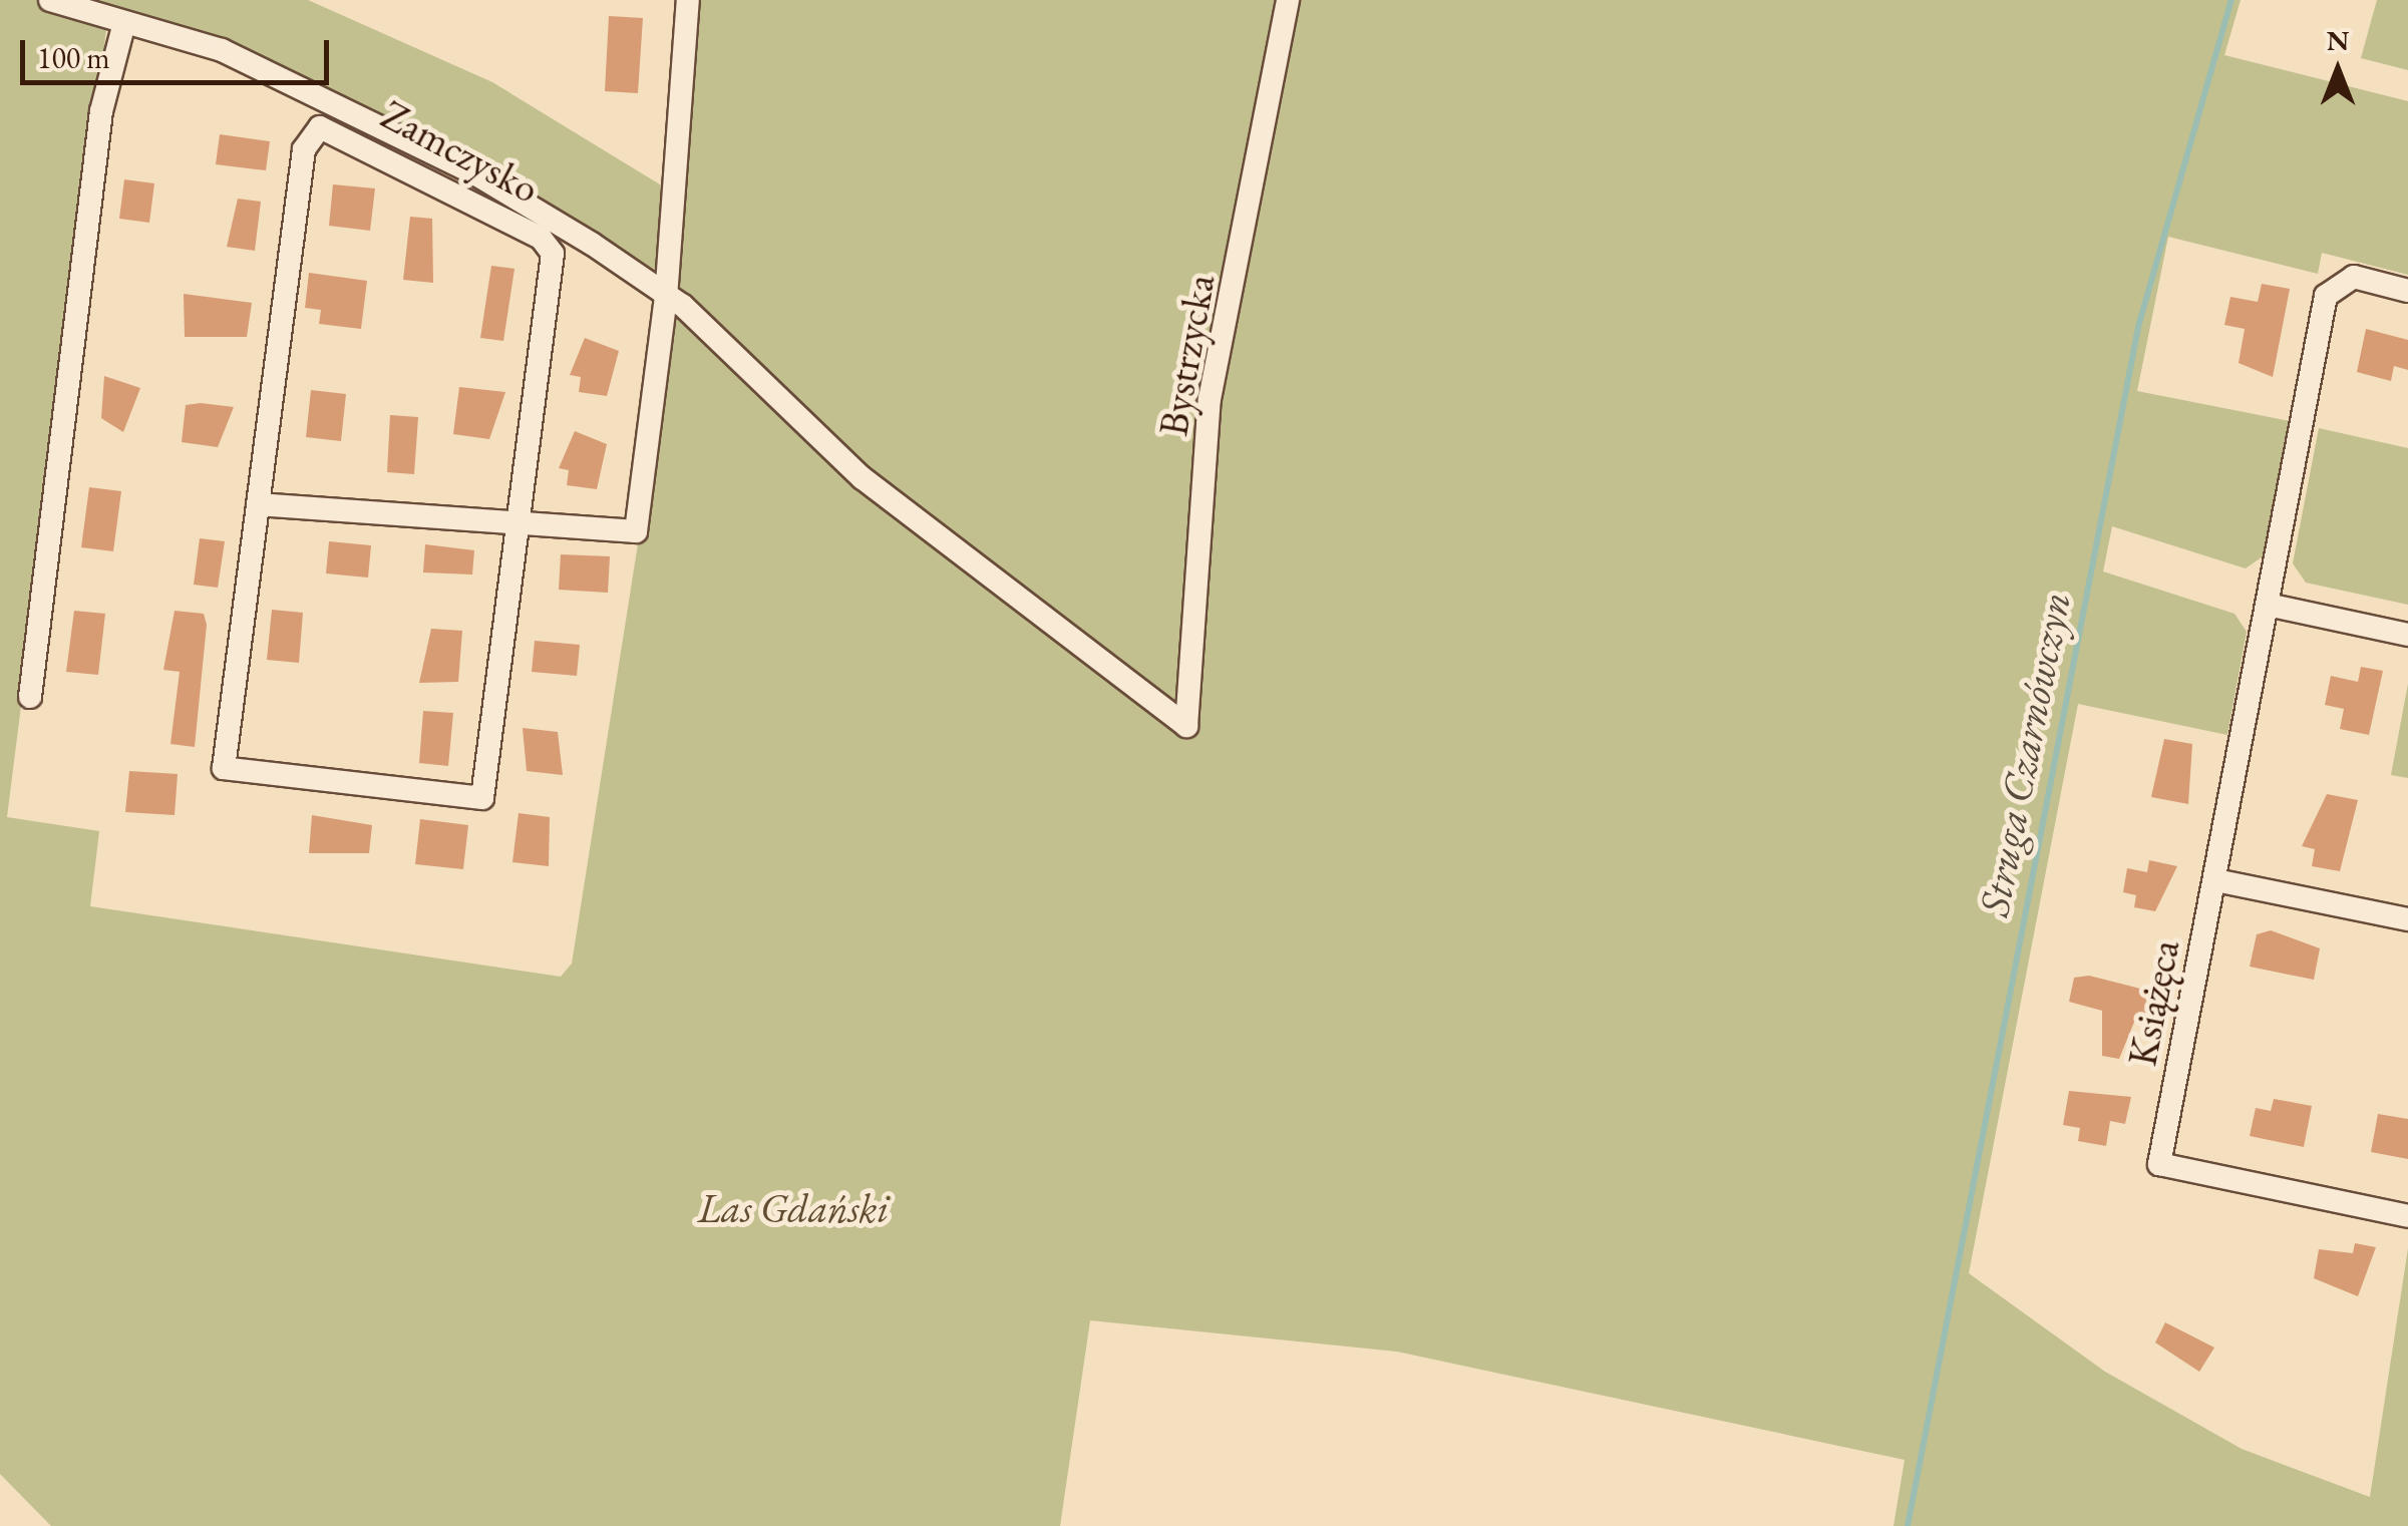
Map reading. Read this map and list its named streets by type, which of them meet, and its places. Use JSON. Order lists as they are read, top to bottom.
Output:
{
  "streets": {
    "street": ["Zamczysko", "Bystrzycka", "Książęca"]
  },
  "water": ["Struga Czarnówczyn"],
  "parks": ["Las Gdański"],
  "scale_bar": "100 m",
  "north": "top"
}
